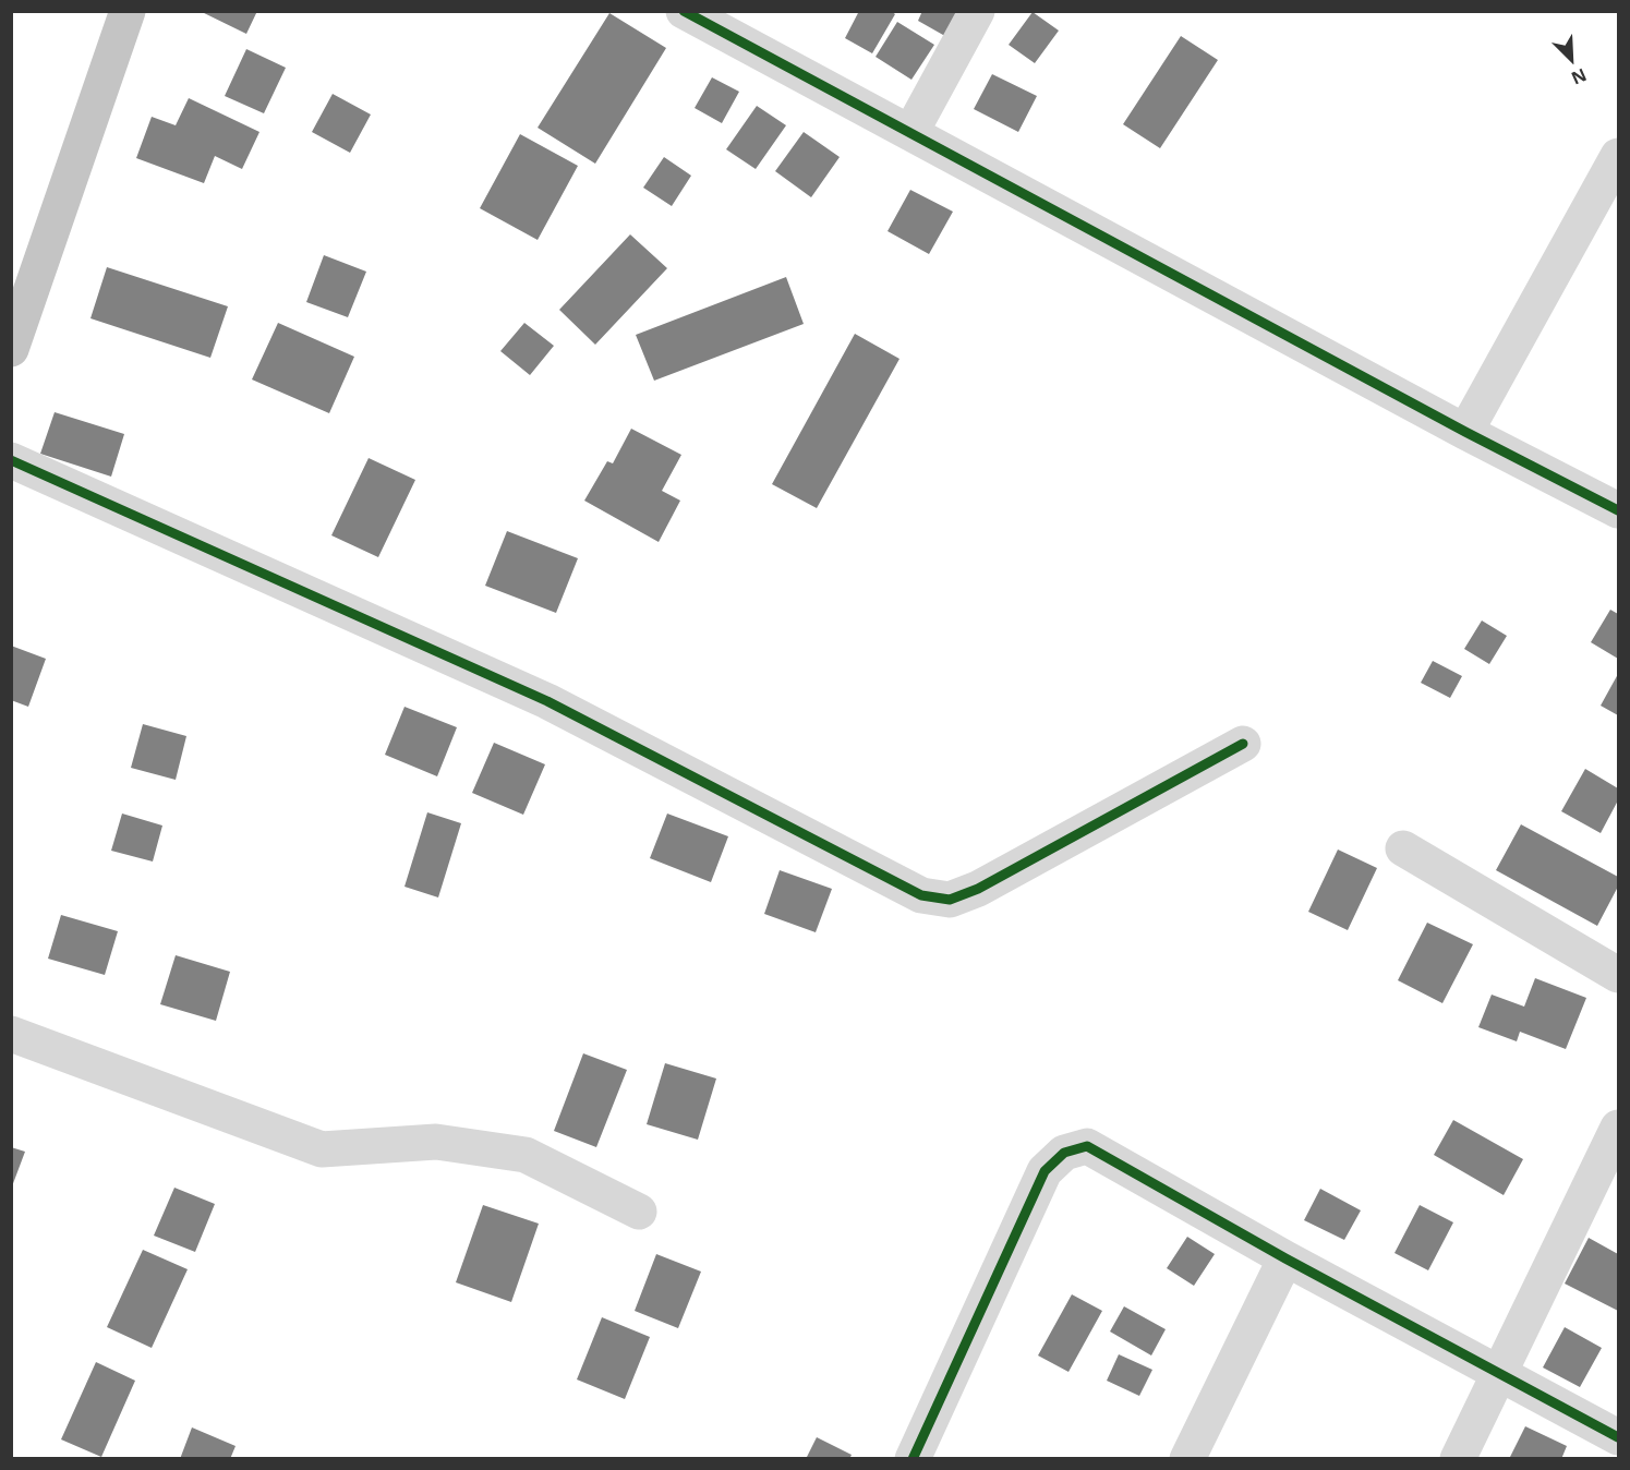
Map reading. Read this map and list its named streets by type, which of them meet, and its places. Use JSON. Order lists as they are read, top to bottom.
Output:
{
  "north": "bottom right"
}
